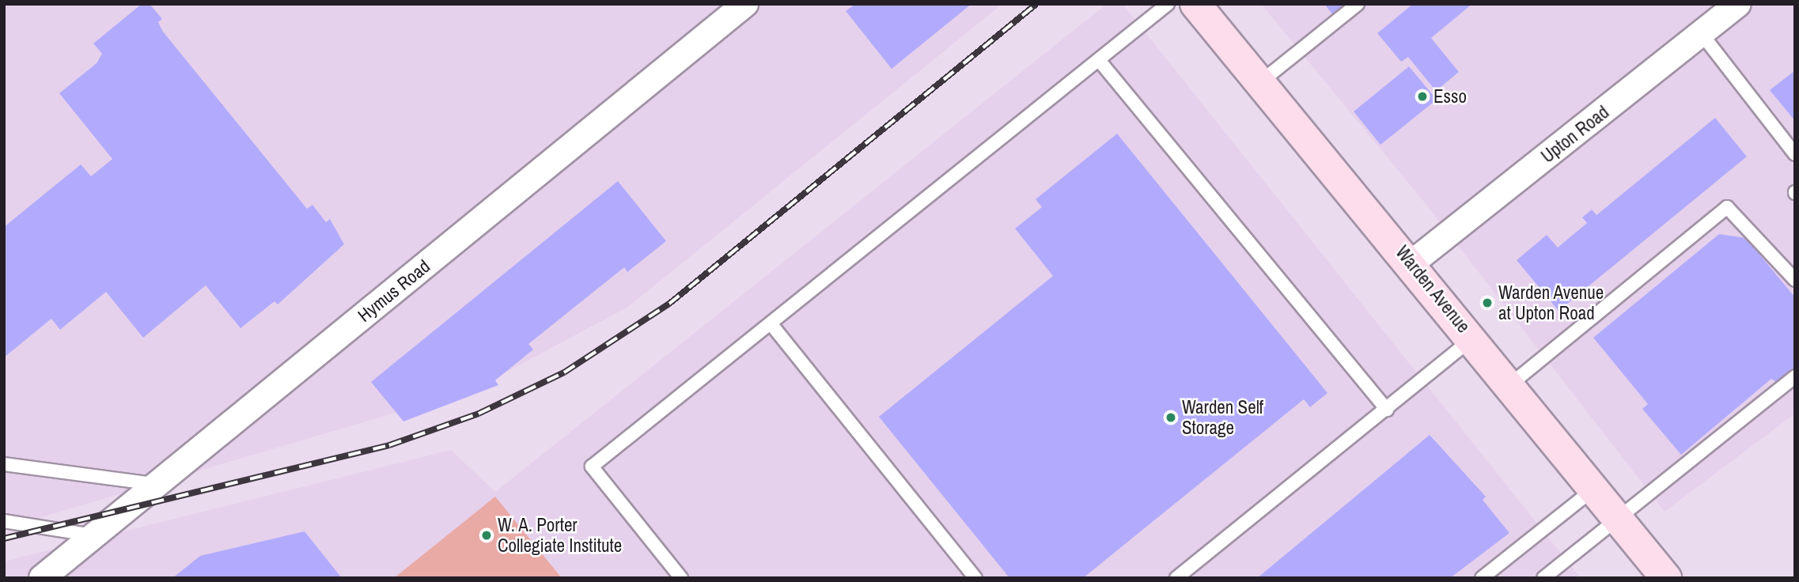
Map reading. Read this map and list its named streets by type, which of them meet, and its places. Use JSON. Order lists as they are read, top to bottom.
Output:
{
  "streets": {
    "main road": ["Warden Avenue"],
    "street": ["Upton Road", "Hymus Road"]
  },
  "crossings": [
    ["Upton Road", "Warden Avenue"]
  ],
  "places": [
    "Esso",
    "Warden Avenue at Upton Road",
    "Warden Self Storage",
    "W. A. Porter Collegiate Institute"
  ]
}
